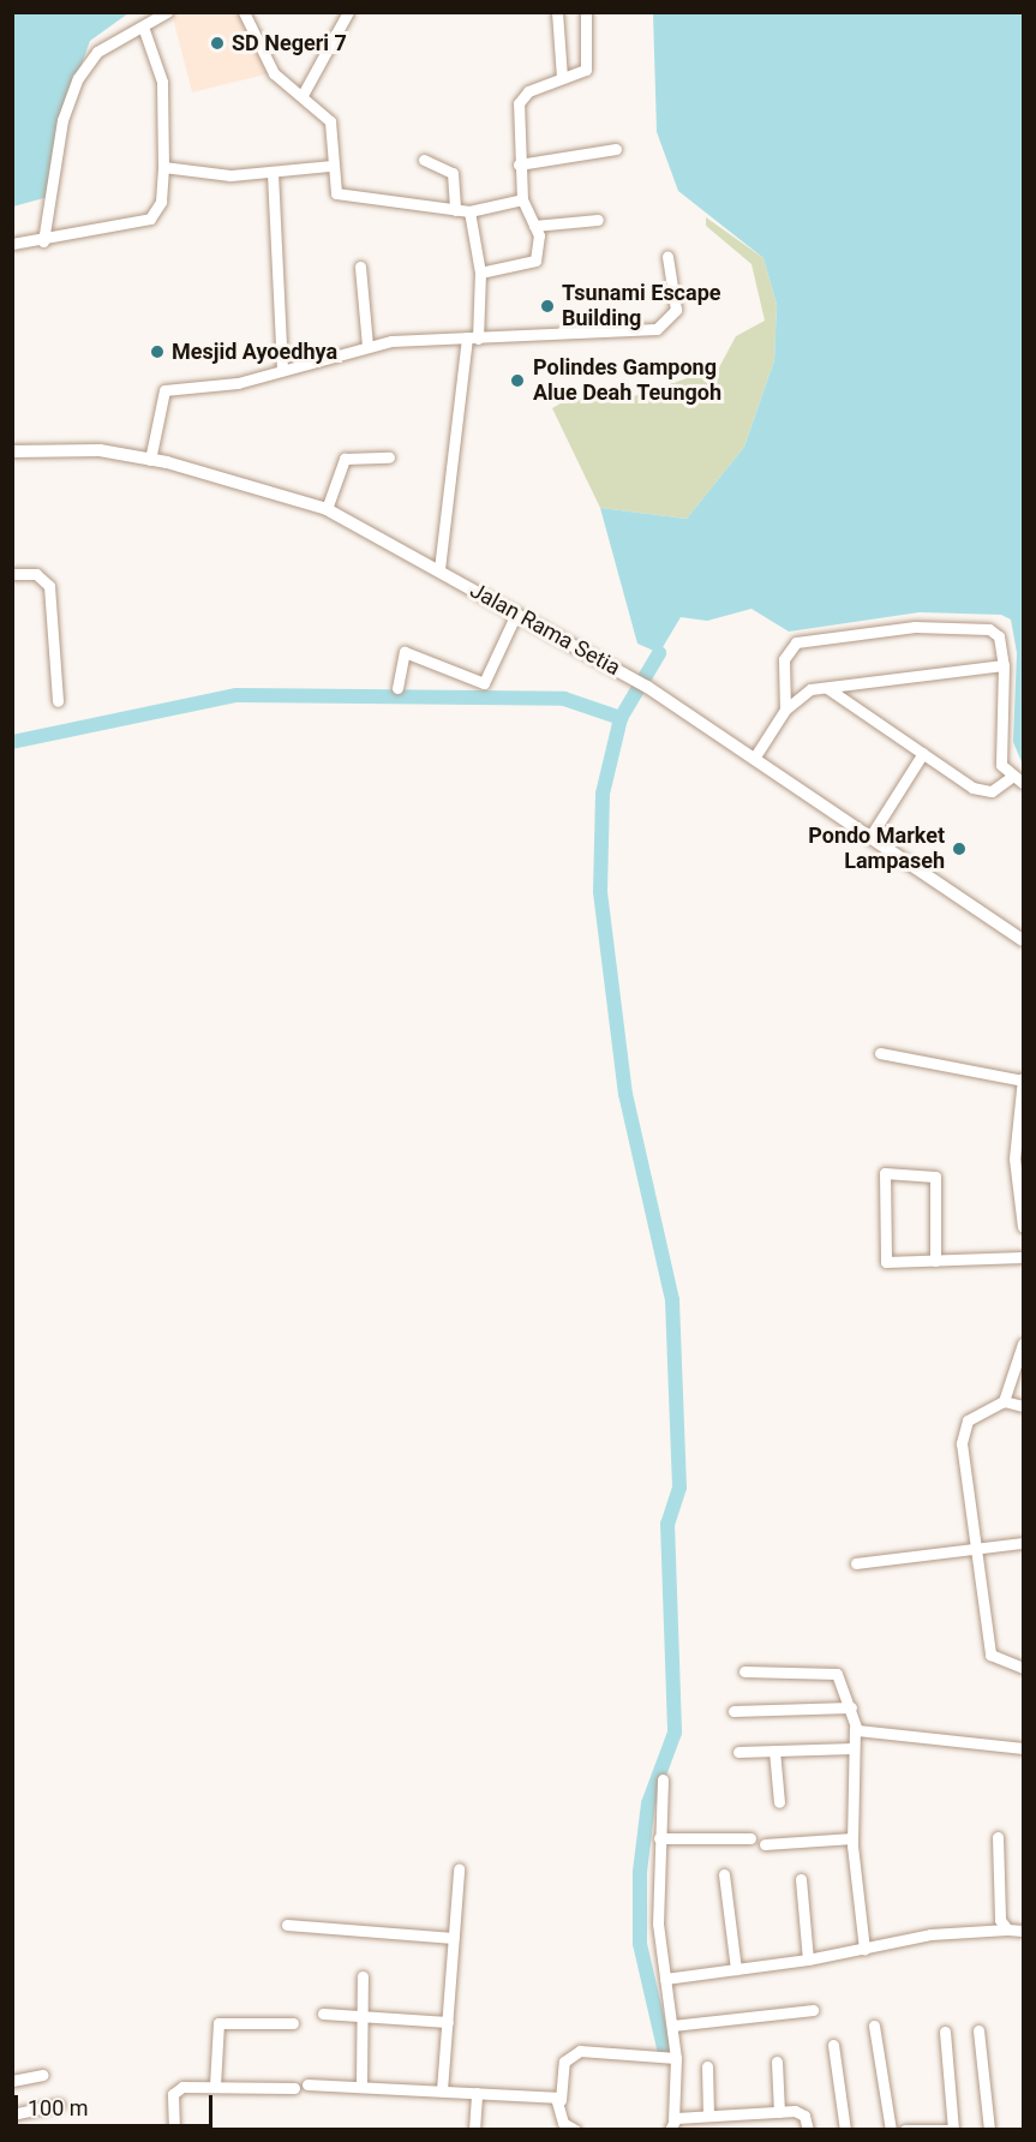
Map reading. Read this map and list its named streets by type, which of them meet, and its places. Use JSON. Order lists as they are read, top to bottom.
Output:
{
  "streets": {
    "street": ["Jalan Rama Setia"]
  },
  "places": [
    "SD Negeri 7",
    "Tsunami Escape Building",
    "Mesjid Ayoedhya",
    "Polindes Gampong Alue Deah Teungoh",
    "Pondo Market Lampaseh"
  ],
  "scale_bar": "100 m"
}
